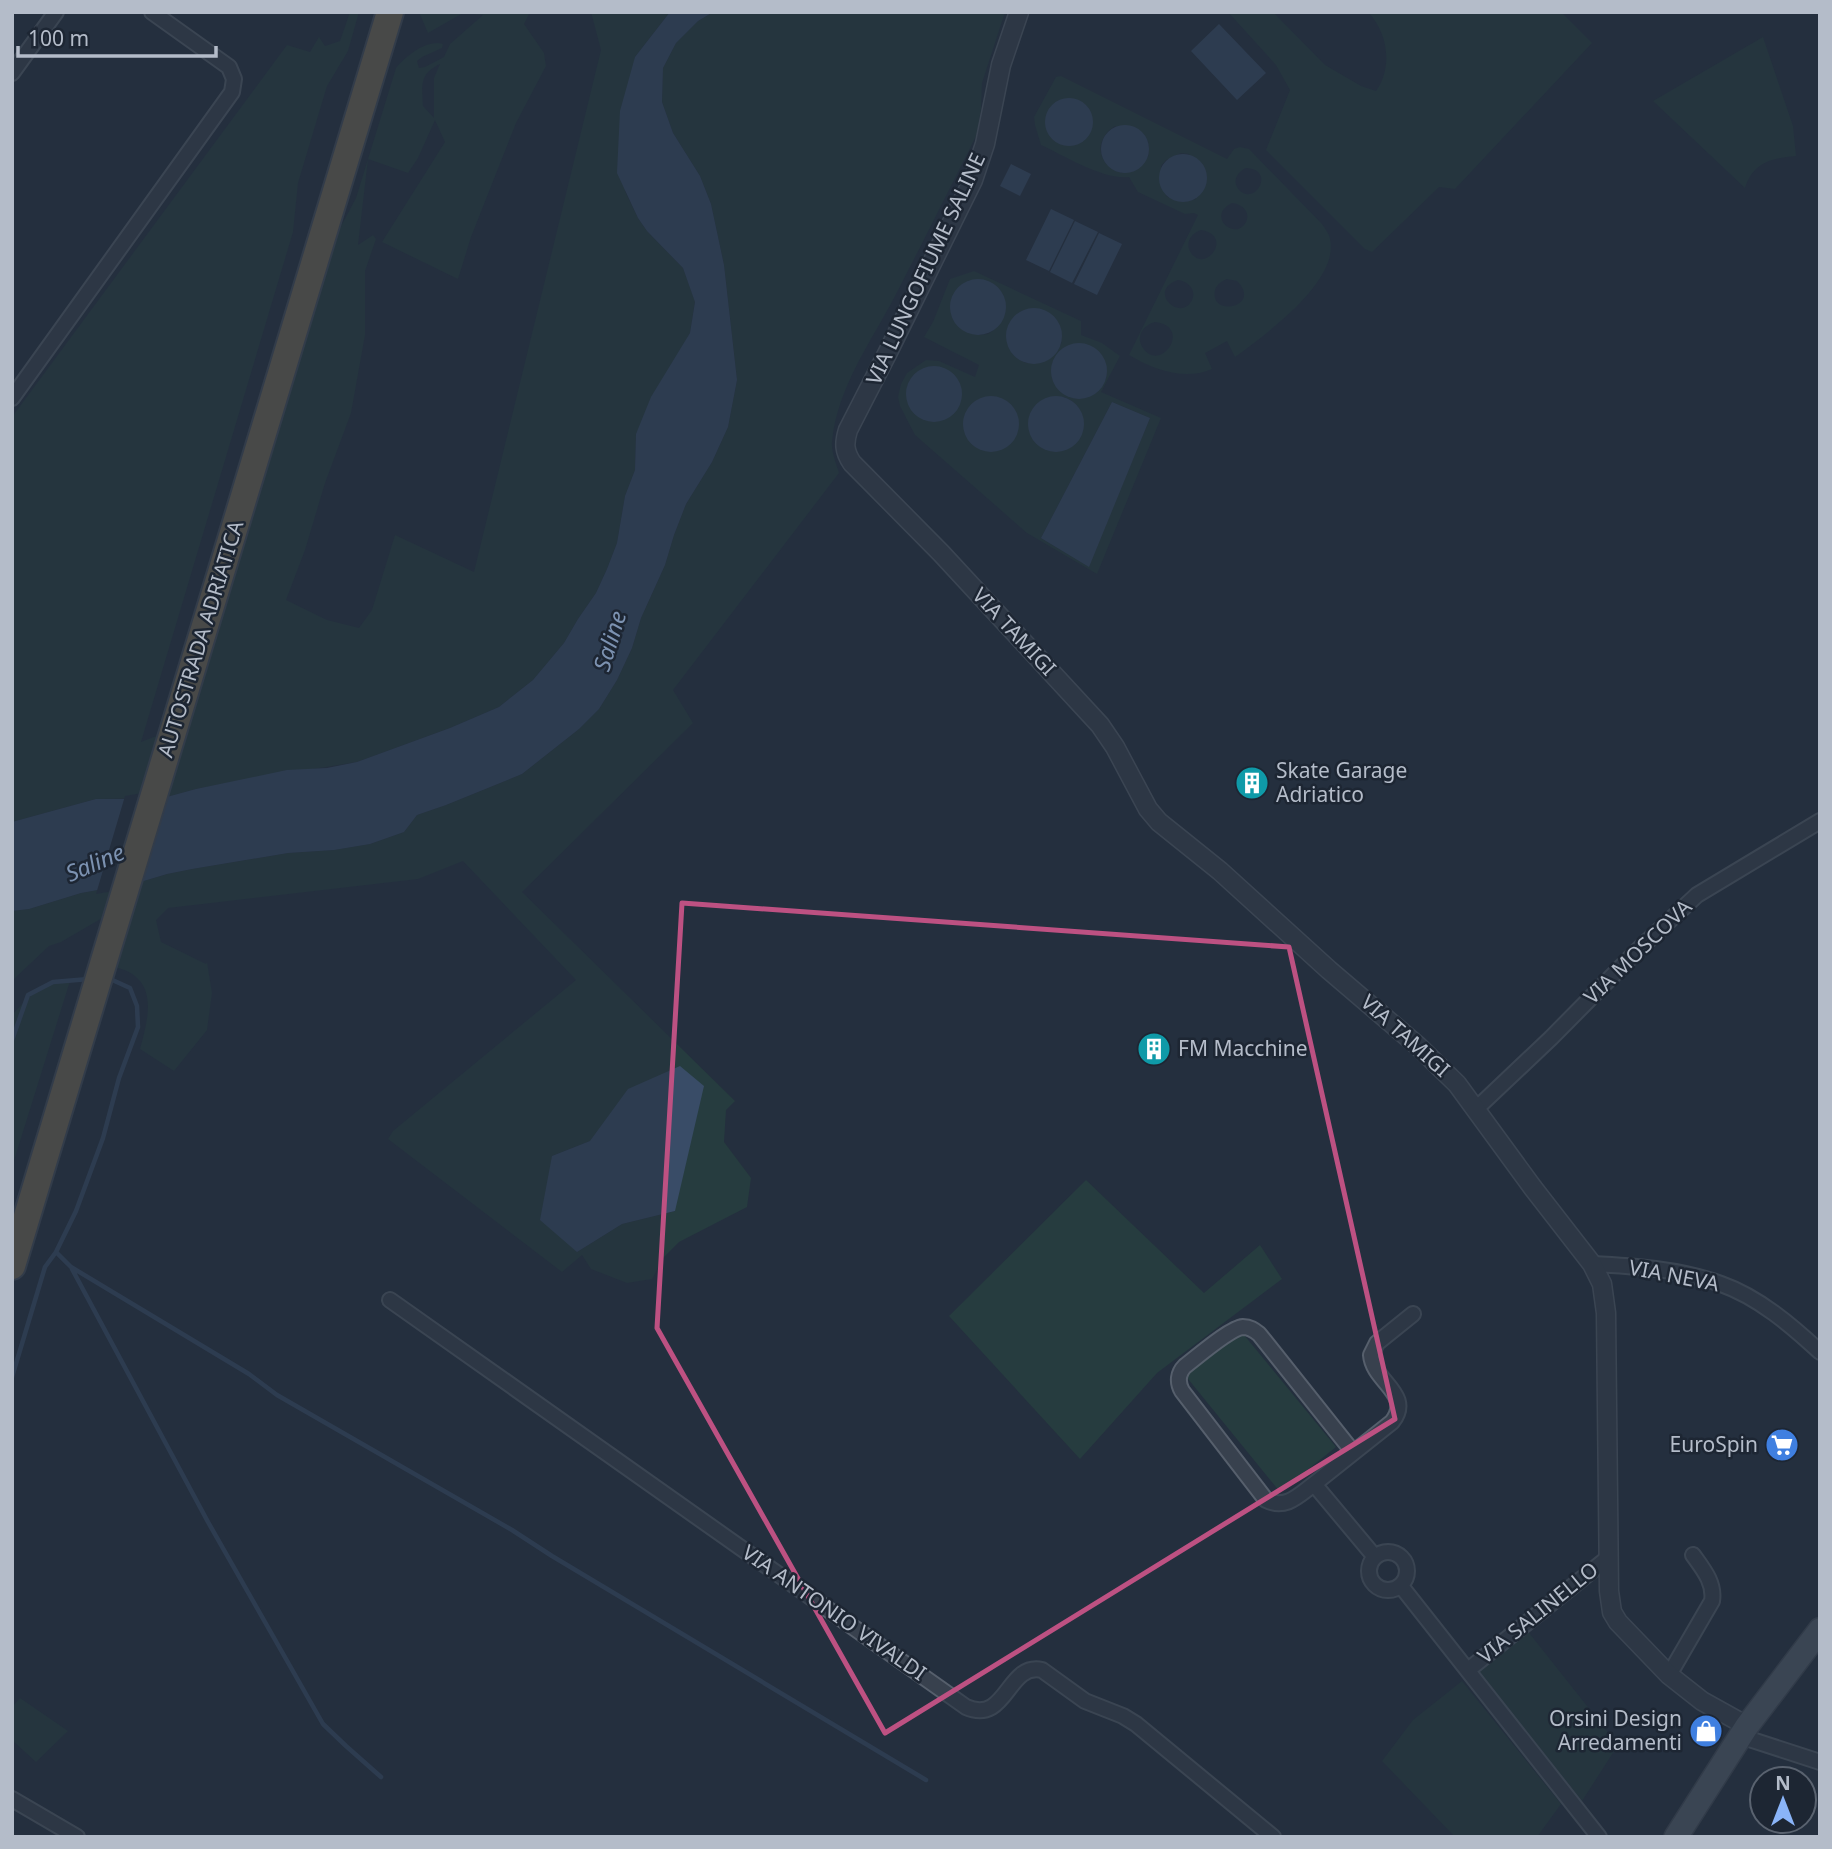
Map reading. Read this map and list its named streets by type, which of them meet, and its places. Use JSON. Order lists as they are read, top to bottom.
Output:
{
  "streets": {
    "highway": ["AUTOSTRADA ADRIATICA"],
    "street": [
      "VIA LUNGOFIUME SALINE",
      "VIA TAMIGI",
      "VIA MOSCOVA",
      "VIA NEVA",
      "VIA ANTONIO VIVALDI",
      "VIA SALINELLO"
    ]
  },
  "crossings": [
    ["VIA LUNGOFIUME SALINE", "VIA TAMIGI"],
    ["VIA TAMIGI", "VIA MOSCOVA"],
    ["VIA TAMIGI", "VIA NEVA"],
    ["VIA TAMIGI", "VIA SALINELLO"]
  ],
  "water": ["Saline"],
  "places": {
    "building": ["Skate Garage Adriatico", "FM Macchine"],
    "supermarket": ["EuroSpin"],
    "shop": ["Orsini Design Arredamenti"]
  },
  "scale_bar": "100 m",
  "north": "top"
}
